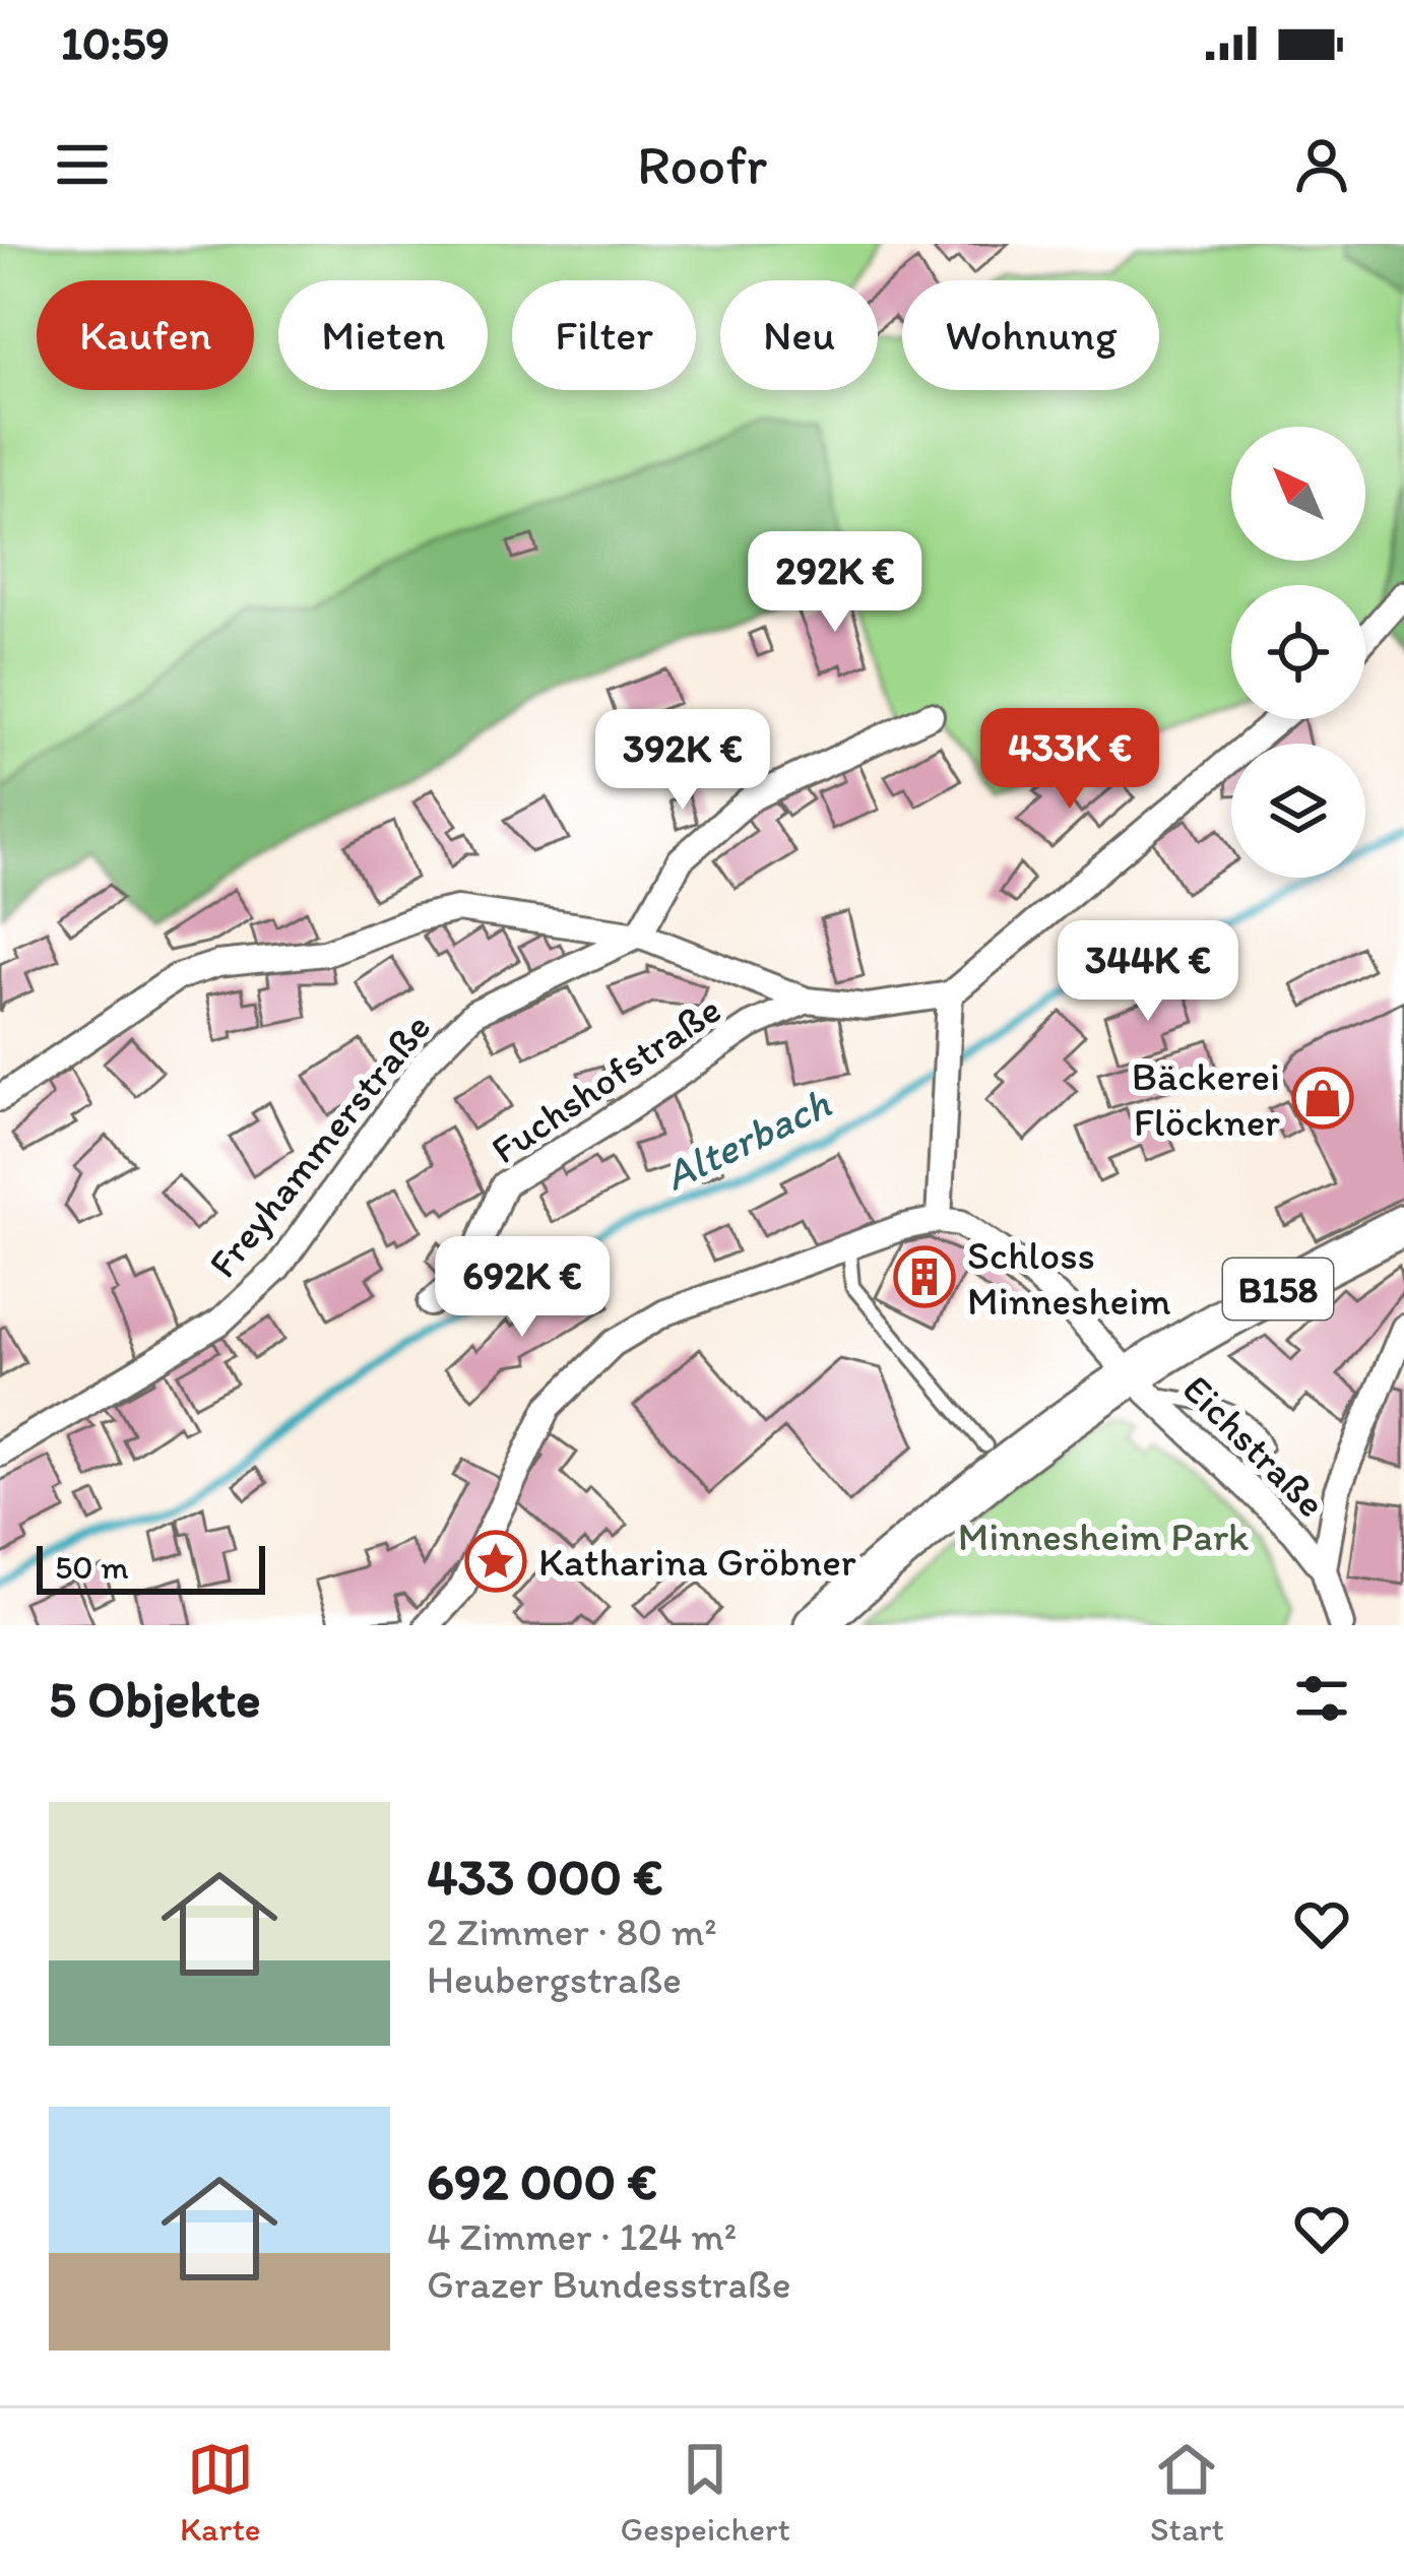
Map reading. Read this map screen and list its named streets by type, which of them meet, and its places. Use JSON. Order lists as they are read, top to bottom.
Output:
{
  "streets": {
    "main road": ["B158"],
    "street": ["Fuchshofstraße", "Freyhammerstraße", "Eichstraße"]
  },
  "crossings": [
    ["B158", "Eichstraße"]
  ],
  "water": ["Alterbach"],
  "parks": ["Minnesheim Park"],
  "places": {
    "shop": ["Bäckerei Flöckner"],
    "building": ["Schloss Minnesheim"],
    "place": ["Katharina Gröbner"]
  },
  "scale_bar": "50 m",
  "north": "top left",
  "page": {
    "status": "10:59",
    "header": "Roofr",
    "chip": [
      "Kaufen",
      "Mieten",
      "Filter",
      "Neu",
      "Wohnung"
    ],
    "price": [
      "292K €",
      "433K €",
      "392K €",
      "344K €",
      "692K €"
    ],
    "scale": "50 m",
    "heading": "5 Objekte",
    "list": [
      {
        "name": "433 000 €",
        "note": "2 Zimmer · 80 m² · Heubergstraße"
      },
      {
        "name": "692 000 €",
        "note": "4 Zimmer · 124 m² · Grazer Bundesstraße"
      }
    ],
    "tabs": ["Karte", "Gespeichert", "Start"]
  }
}
